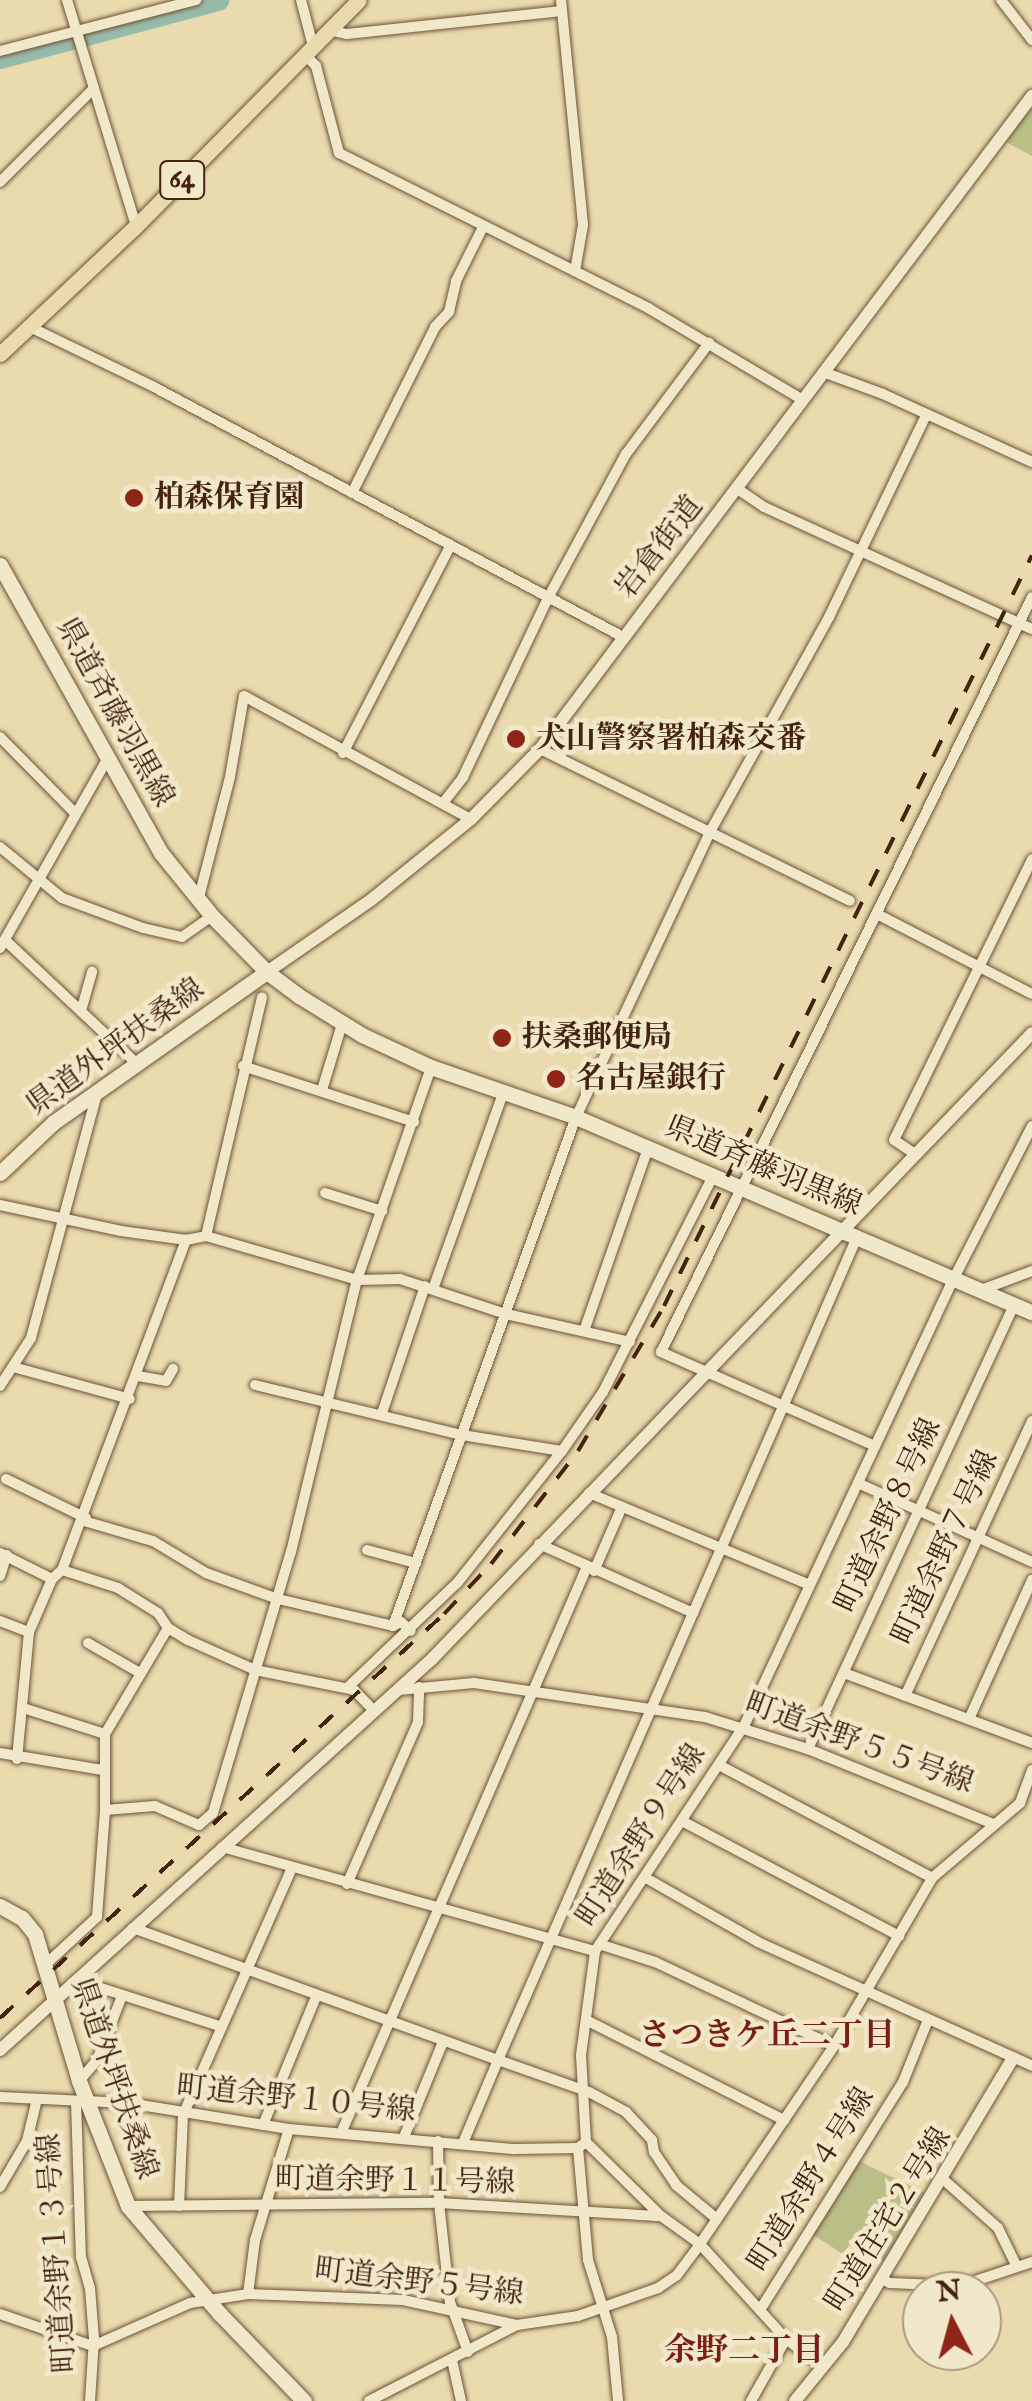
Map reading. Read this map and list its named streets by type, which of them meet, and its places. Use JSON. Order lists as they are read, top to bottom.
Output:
{
  "streets": {
    "main road": ["64", "県道斉藤羽黒線", "県道外坪扶桑線"],
    "street": [
      "岩倉街道",
      "町道余野８号線",
      "町道余野７号線",
      "町道余野５５号線",
      "町道余野９号線",
      "町道余野１０号線",
      "町道余野４号線",
      "町道余野１１号線",
      "町道住宅２号線",
      "町道余野１３号線",
      "町道余野５号線"
    ]
  },
  "crossings": [
    ["岩倉街道", "県道斉藤羽黒線"],
    ["岩倉街道", "県道外坪扶桑線"],
    ["県道斉藤羽黒線", "県道外坪扶桑線"],
    ["県道斉藤羽黒線", "町道余野８号線"],
    ["県道斉藤羽黒線", "町道余野９号線"],
    ["県道外坪扶桑線", "町道余野１０号線"],
    ["県道外坪扶桑線", "町道余野１１号線"],
    ["県道外坪扶桑線", "町道余野１３号線"],
    ["県道外坪扶桑線", "町道余野５号線"],
    ["町道余野８号線", "町道余野５５号線"],
    ["町道余野５５号線", "町道余野９号線"],
    ["町道余野９号線", "町道余野１０号線"],
    ["町道余野９号線", "町道余野１１号線"],
    ["町道余野９号線", "町道余野５号線"],
    ["町道余野１０号線", "町道余野１３号線"],
    ["町道余野１３号線", "町道余野５号線"]
  ],
  "districts": ["さつきケ丘二丁目", "余野二丁目"],
  "places": [
    "柏森保育園",
    "犬山警察署柏森交番",
    "扶桑郵便局",
    "名古屋銀行"
  ],
  "north": "top"
}
